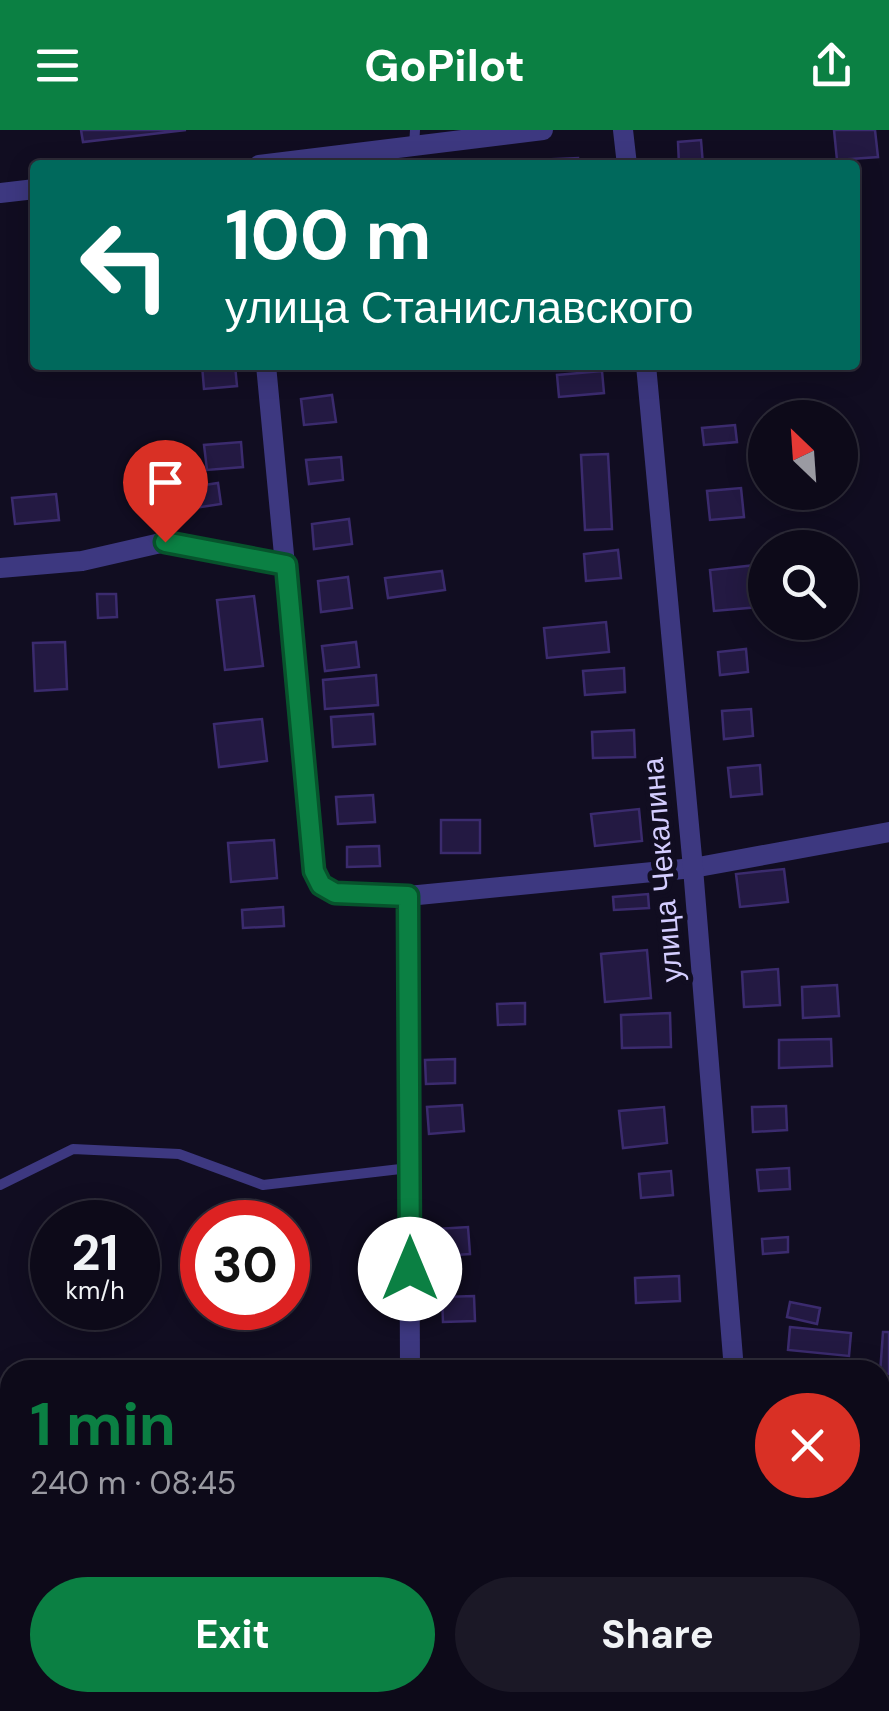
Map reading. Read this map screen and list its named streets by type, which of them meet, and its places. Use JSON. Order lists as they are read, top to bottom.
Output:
{
  "streets": {
    "street": ["улица Чекалина"]
  },
  "north": "top left",
  "page": {
    "header": "GoPilot",
    "turn": ["100 m", "улица Станиславского"],
    "speed": "21 km/h",
    "limit": "30",
    "heading": ["1 min", "240 m · 08:45"],
    "buttons": ["Exit", "Share"]
  }
}
